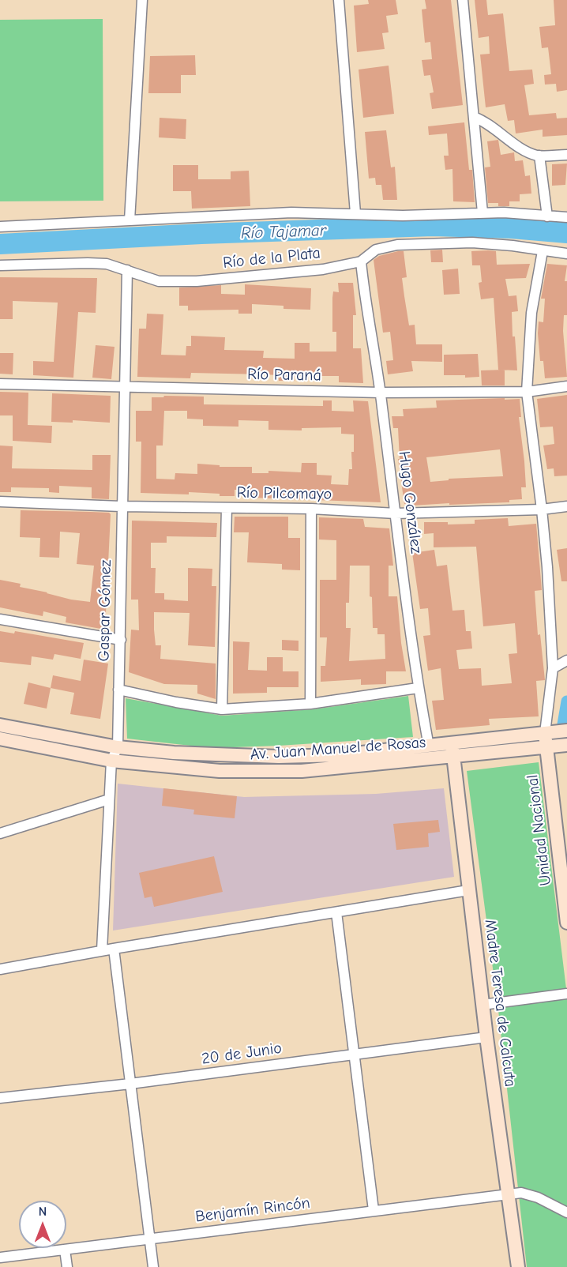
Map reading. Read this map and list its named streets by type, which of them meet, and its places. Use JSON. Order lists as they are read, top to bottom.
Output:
{
  "streets": {
    "main road": ["Av. Juan Manuel de Rosas", "Unidad Nacional", "Madre Teresa de Calcuta"],
    "street": [
      "Río de la Plata",
      "Río Paraná",
      "Río Pilcomayo",
      "Hugo González",
      "Gaspar Gómez",
      "20 de Junio",
      "Benjamín Rincón"
    ]
  },
  "crossings": [
    ["Río de la Plata", "Hugo González"],
    ["Río de la Plata", "Gaspar Gómez"],
    ["Río Paraná", "Hugo González"],
    ["Río Paraná", "Gaspar Gómez"],
    ["Río Pilcomayo", "Hugo González"],
    ["Río Pilcomayo", "Gaspar Gómez"],
    ["Hugo González", "Av. Juan Manuel de Rosas"],
    ["Gaspar Gómez", "Av. Juan Manuel de Rosas"],
    ["Av. Juan Manuel de Rosas", "Unidad Nacional"],
    ["Av. Juan Manuel de Rosas", "Madre Teresa de Calcuta"],
    ["Madre Teresa de Calcuta", "20 de Junio"],
    ["Madre Teresa de Calcuta", "Benjamín Rincón"]
  ],
  "water": ["Río Tajamar"],
  "north": "top"
}
